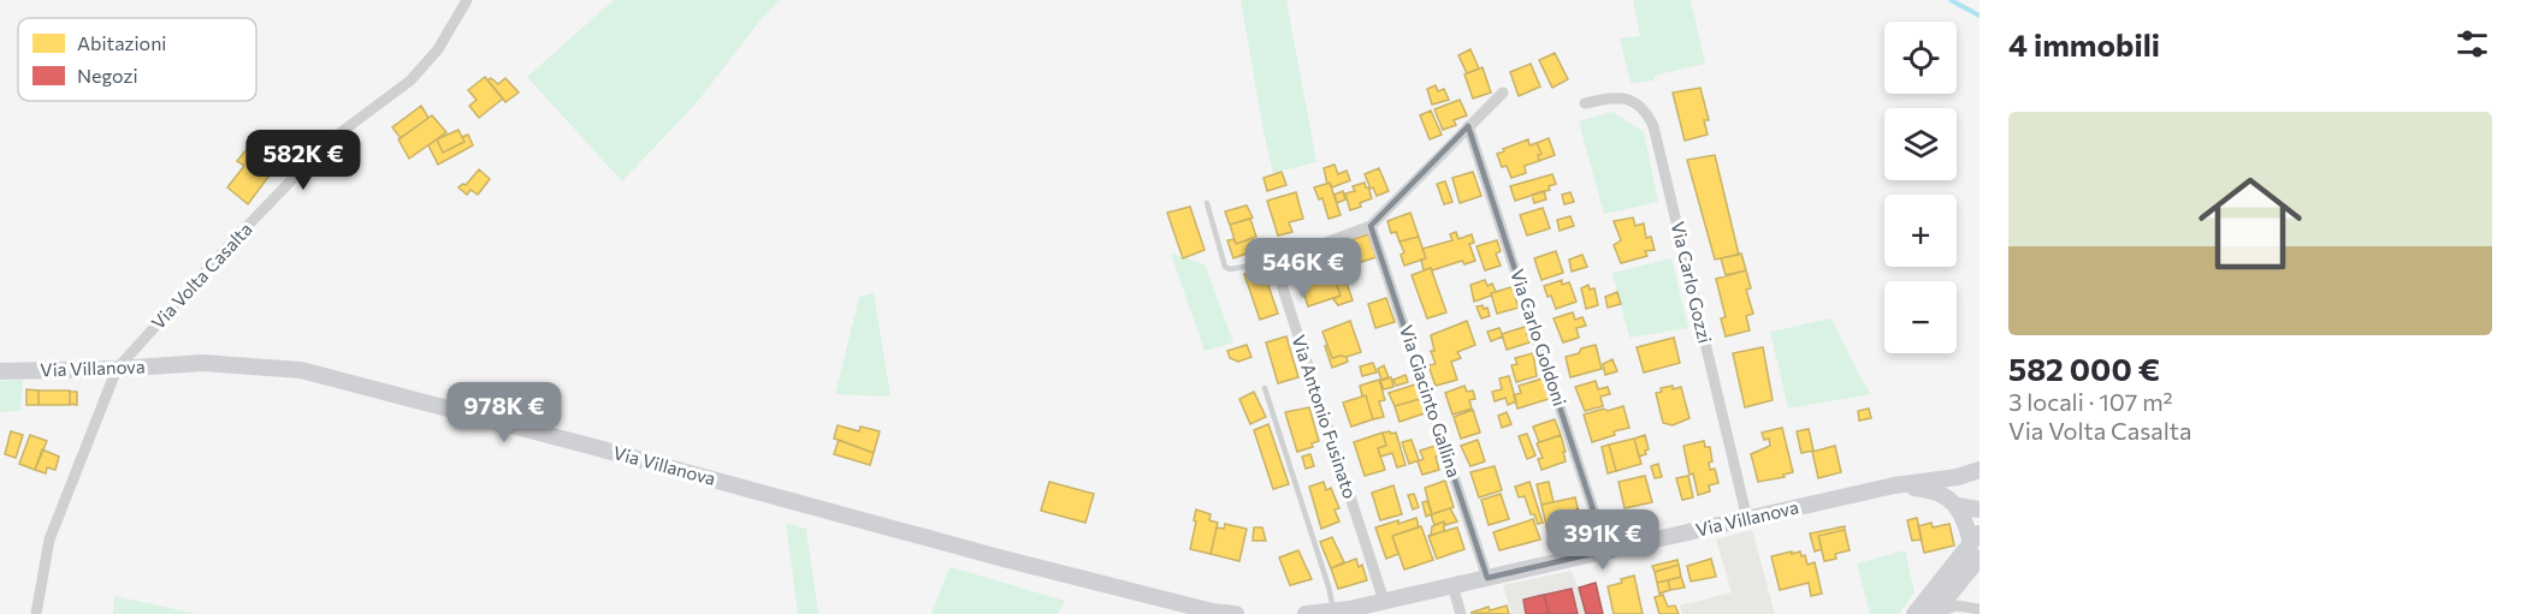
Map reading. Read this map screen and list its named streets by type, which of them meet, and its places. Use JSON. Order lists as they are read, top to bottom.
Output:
{
  "streets": {
    "street": [
      "Via Volta Casalta",
      "Via Carlo Gozzi",
      "Via Carlo Goldoni",
      "Via Villanova",
      "Via Giacinto Gallina",
      "Via Antonio Fusinato"
    ]
  },
  "crossings": [
    ["Via Volta Casalta", "Via Villanova"],
    ["Via Carlo Gozzi", "Via Villanova"],
    ["Via Carlo Goldoni", "Via Villanova"],
    ["Via Villanova", "Via Giacinto Gallina"],
    ["Via Villanova", "Via Antonio Fusinato"]
  ],
  "legend": ["Abitazioni", "Negozi"],
  "page": {
    "heading": "4 immobili",
    "map_buttons": ["+", "−"],
    "list": [
      {
        "name": "582 000 €",
        "note": "3 locali · 107 m² · Via Volta Casalta"
      }
    ],
    "price": [
      "582K €",
      "546K €",
      "978K €",
      "391K €"
    ]
  }
}
